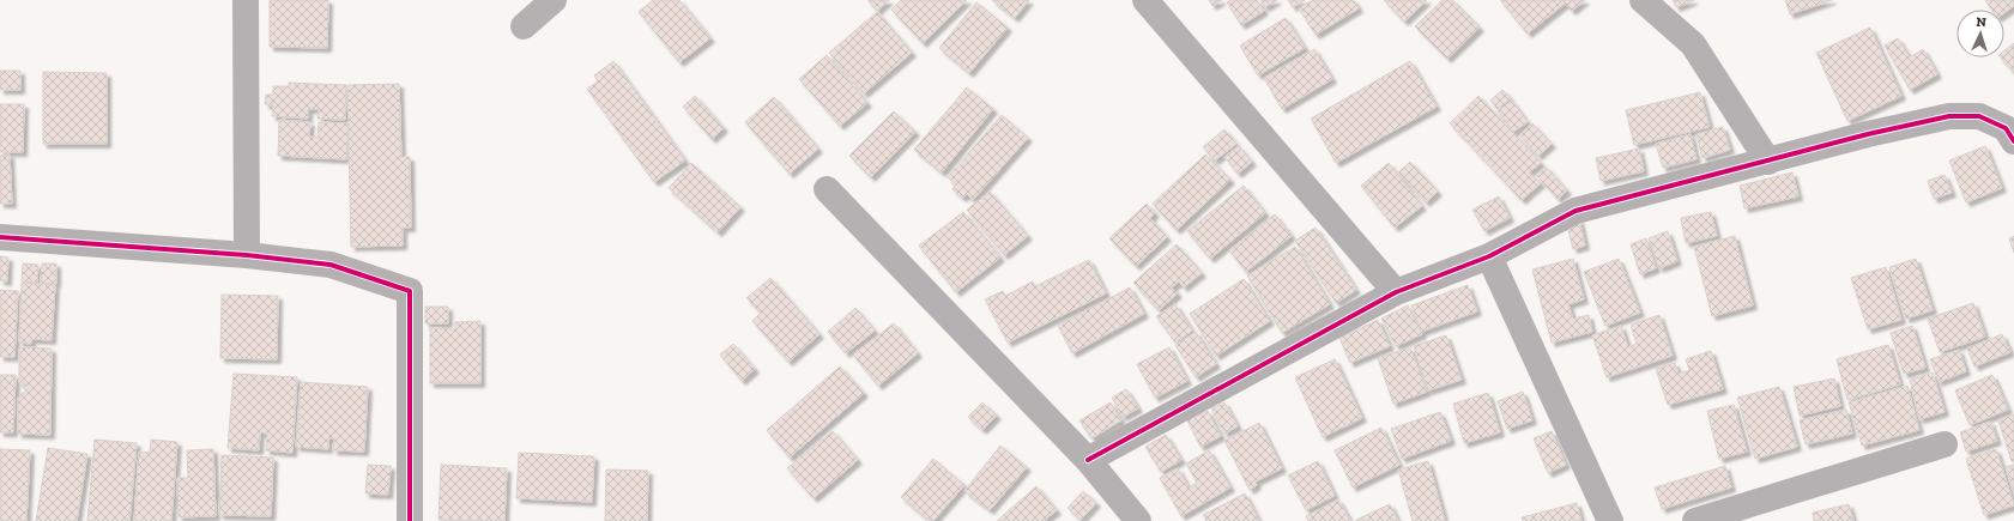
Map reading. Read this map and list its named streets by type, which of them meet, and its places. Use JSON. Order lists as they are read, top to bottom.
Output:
{
  "north": "top"
}
